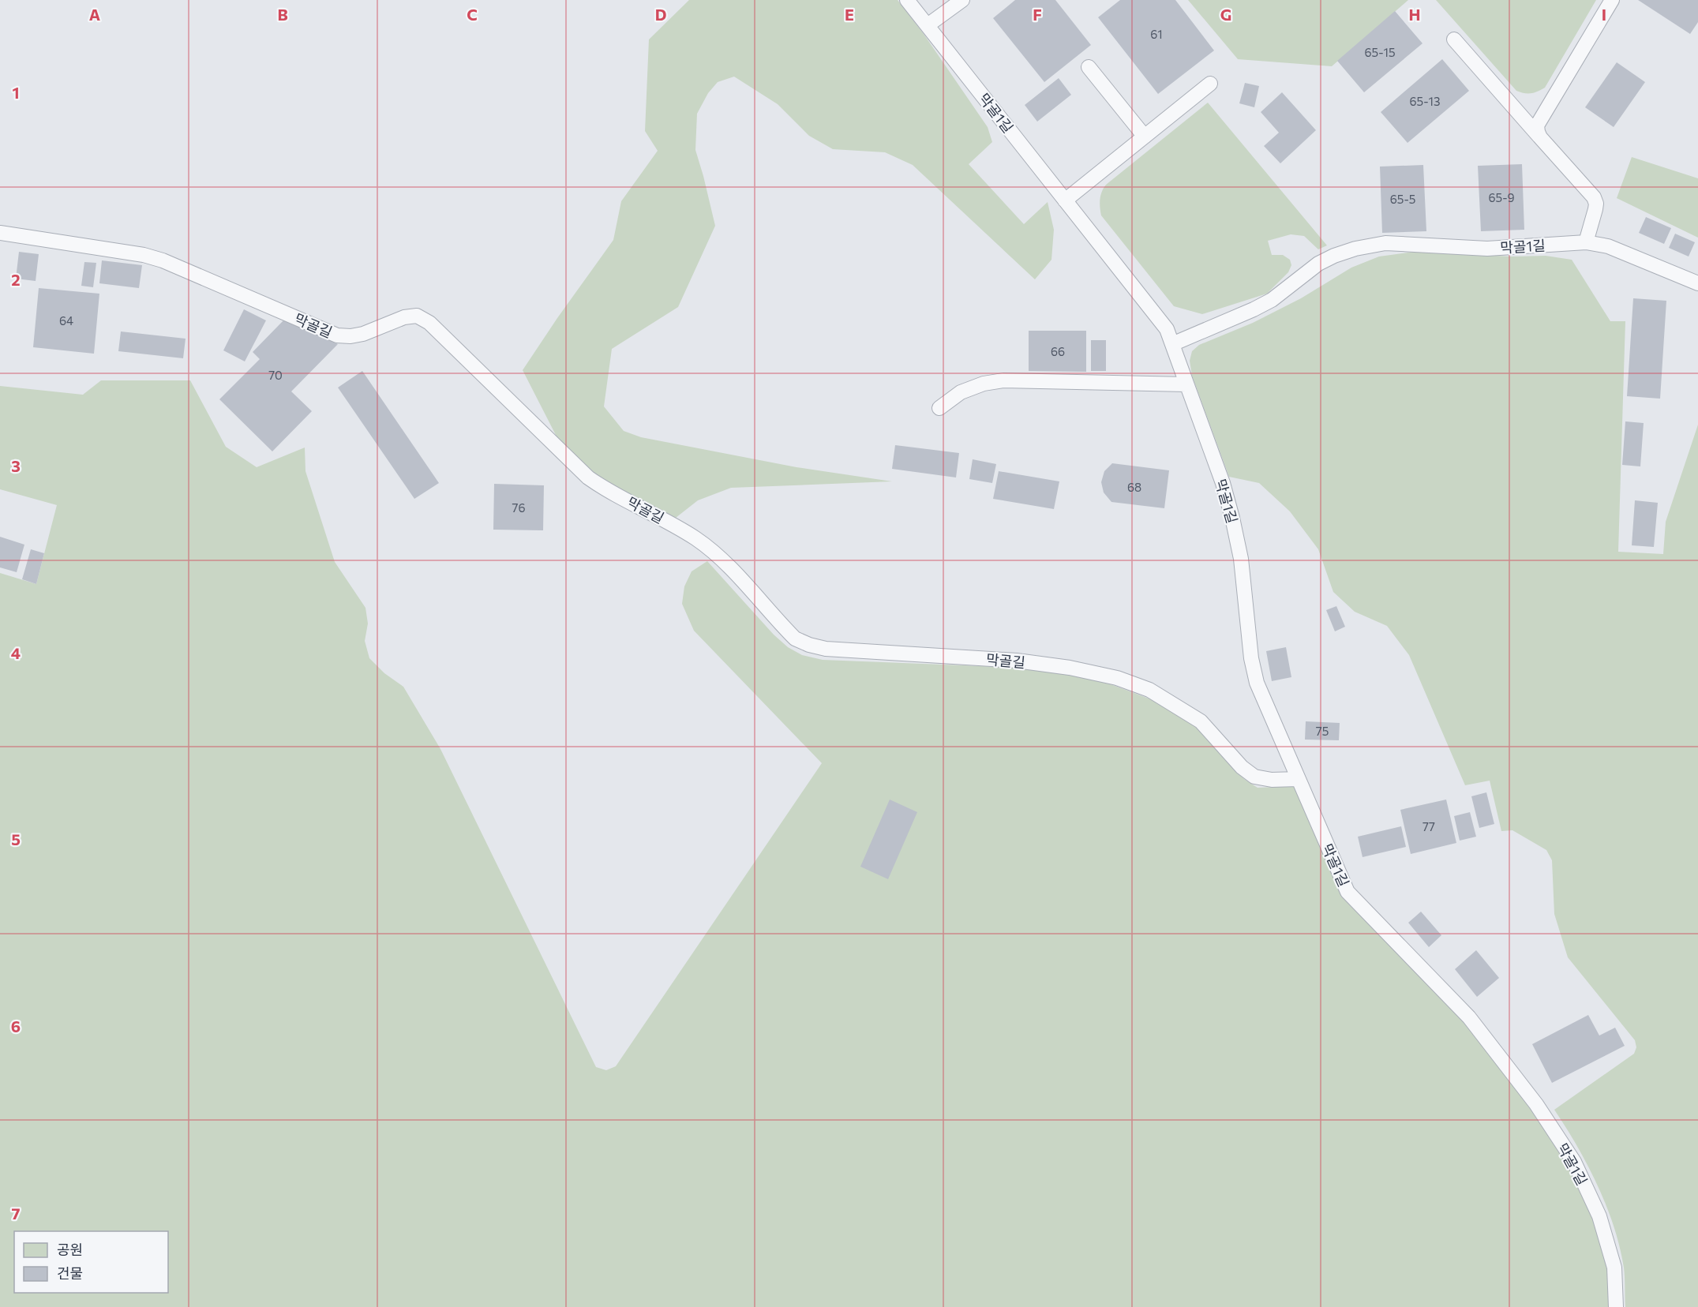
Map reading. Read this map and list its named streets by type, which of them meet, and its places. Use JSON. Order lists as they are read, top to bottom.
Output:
{
  "streets": {
    "lane": ["막골1길", "막골길"]
  },
  "crossings": [
    ["막골1길", "막골길"]
  ],
  "house_numbers": [
    "61",
    "65-15",
    "65-13",
    "65-9",
    "65-5",
    "64",
    "66",
    "70",
    "68",
    "76",
    "75",
    "77"
  ],
  "legend": ["공원", "건물"],
  "grid": {
    "columns": [
      "A",
      "B",
      "C",
      "D",
      "E",
      "F",
      "G",
      "H",
      "I"
    ],
    "rows": [
      "1",
      "2",
      "3",
      "4",
      "5",
      "6",
      "7"
    ]
  }
}
